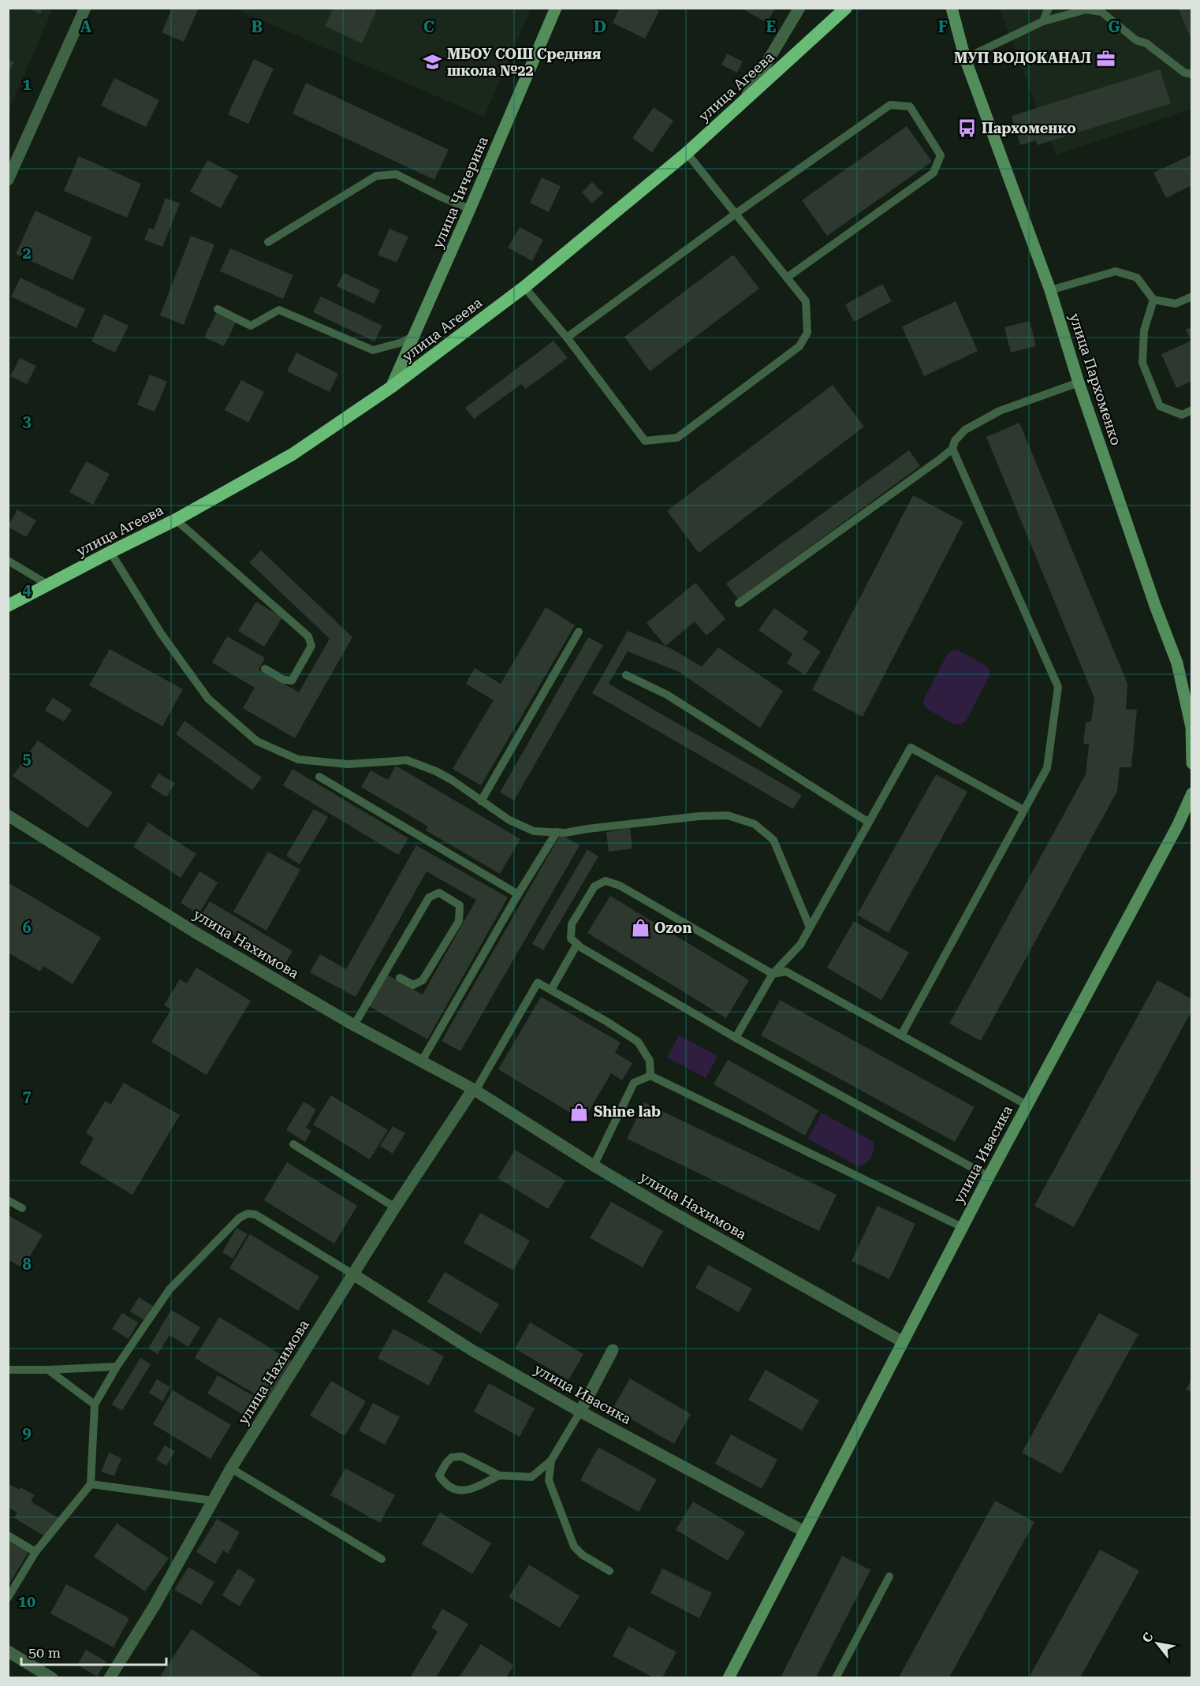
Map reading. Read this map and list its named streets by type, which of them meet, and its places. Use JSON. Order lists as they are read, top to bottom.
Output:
{
  "streets": {
    "highway": ["улица Агеева"],
    "main road": ["улица Чичерина", "улица Пархоменко", "улица Ивасика"],
    "street": ["улица Нахимова"]
  },
  "crossings": [
    ["улица Агеева", "улица Чичерина"],
    ["улица Нахимова", "улица Ивасика"]
  ],
  "places": {
    "office": ["МУП ВОДОКАНАЛ"],
    "school or university": ["МБОУ СОШ Средняя школа №22"],
    "bus stop": ["Пархоменко"],
    "shop": ["Ozon", "Shine lab"]
  },
  "scale_bar": "50 m",
  "north": "top left",
  "grid": {
    "columns": [
      "A",
      "B",
      "C",
      "D",
      "E",
      "F",
      "G"
    ],
    "rows": [
      "1",
      "2",
      "3",
      "4",
      "5",
      "6",
      "7",
      "8",
      "9",
      "10"
    ]
  }
}
